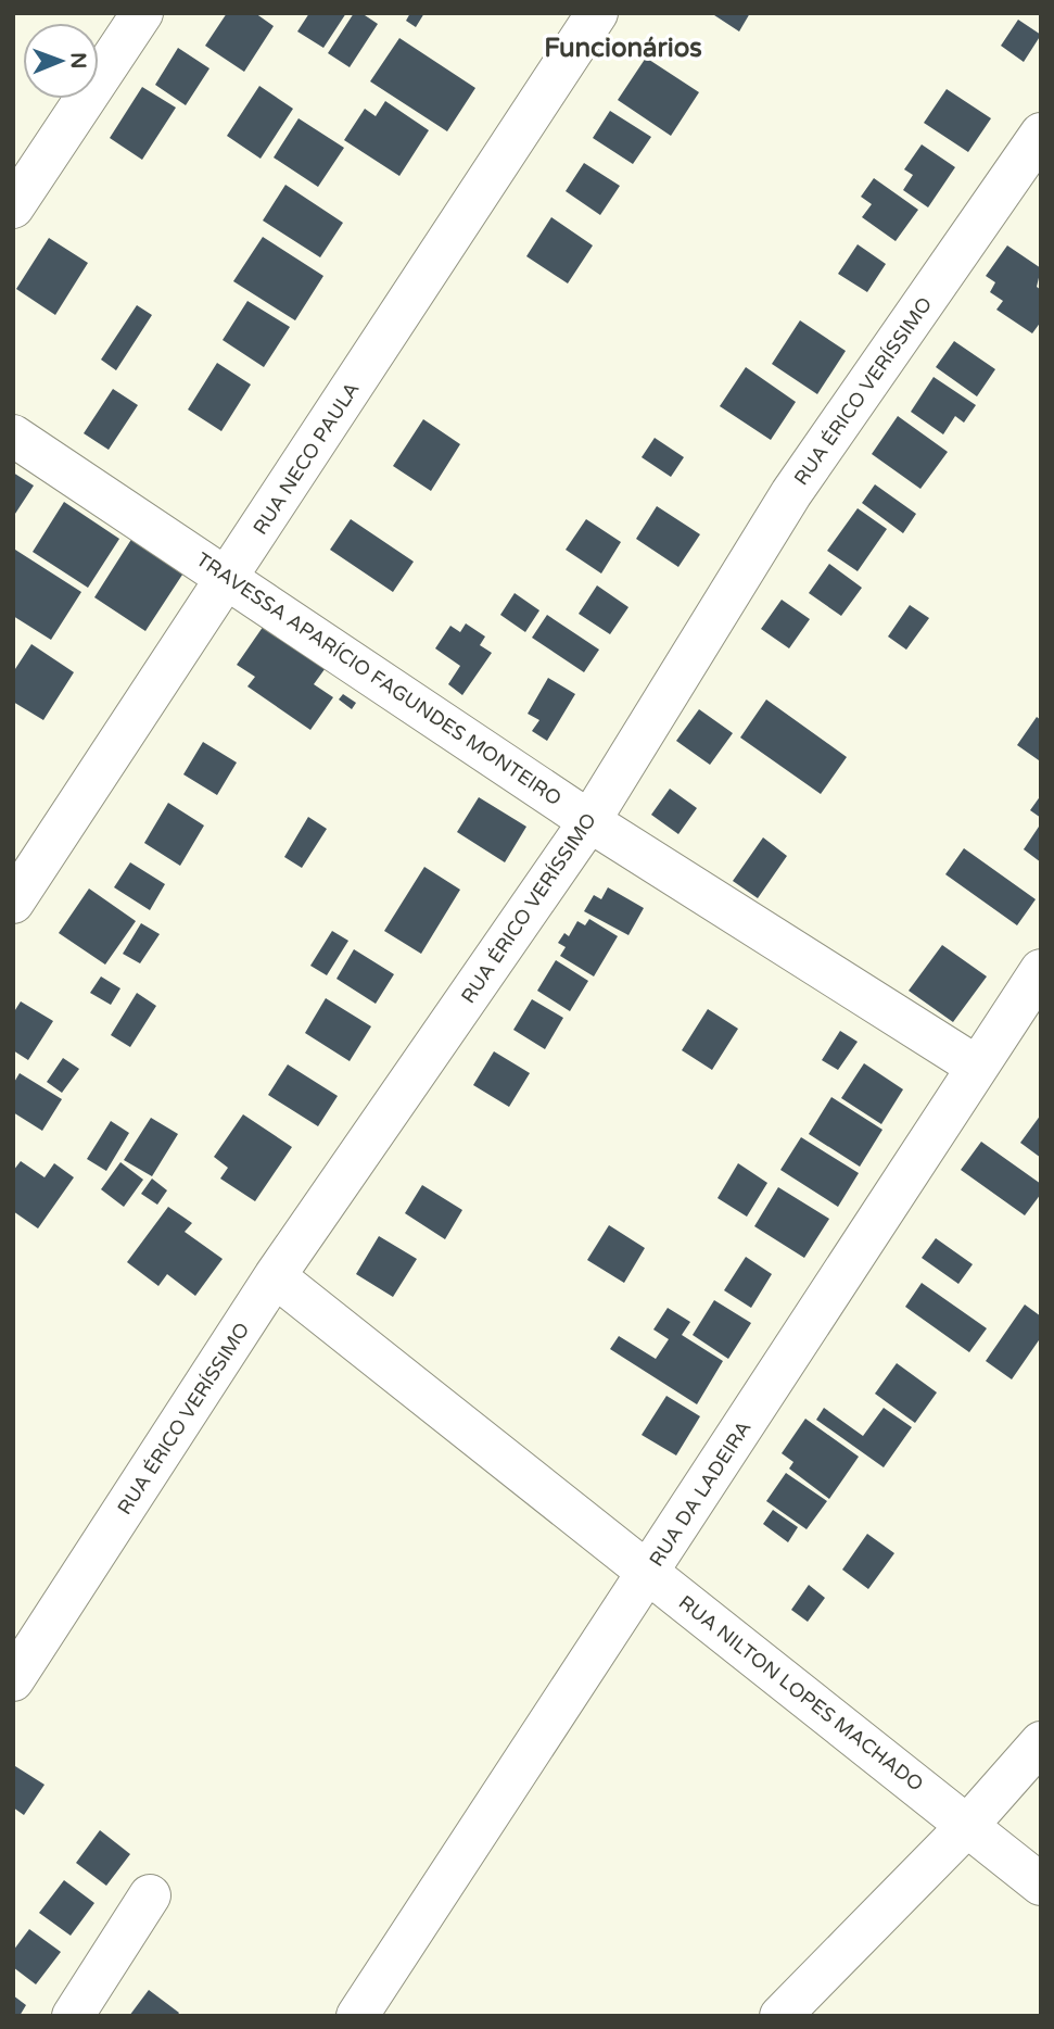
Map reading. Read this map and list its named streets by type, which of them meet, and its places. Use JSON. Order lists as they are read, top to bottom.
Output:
{
  "streets": {
    "street": [
      "RUA ÉRICO VERÍSSIMO",
      "RUA NECO PAULA",
      "TRAVESSA APARÍCIO FAGUNDES MONTEIRO",
      "RUA DA LADEIRA",
      "RUA NILTON LOPES MACHADO"
    ]
  },
  "crossings": [
    ["RUA ÉRICO VERÍSSIMO", "TRAVESSA APARÍCIO FAGUNDES MONTEIRO"],
    ["RUA ÉRICO VERÍSSIMO", "RUA NILTON LOPES MACHADO"],
    ["RUA NECO PAULA", "TRAVESSA APARÍCIO FAGUNDES MONTEIRO"],
    ["TRAVESSA APARÍCIO FAGUNDES MONTEIRO", "RUA DA LADEIRA"],
    ["RUA DA LADEIRA", "RUA NILTON LOPES MACHADO"]
  ],
  "districts": ["Funcionários"],
  "north": "right"
}
